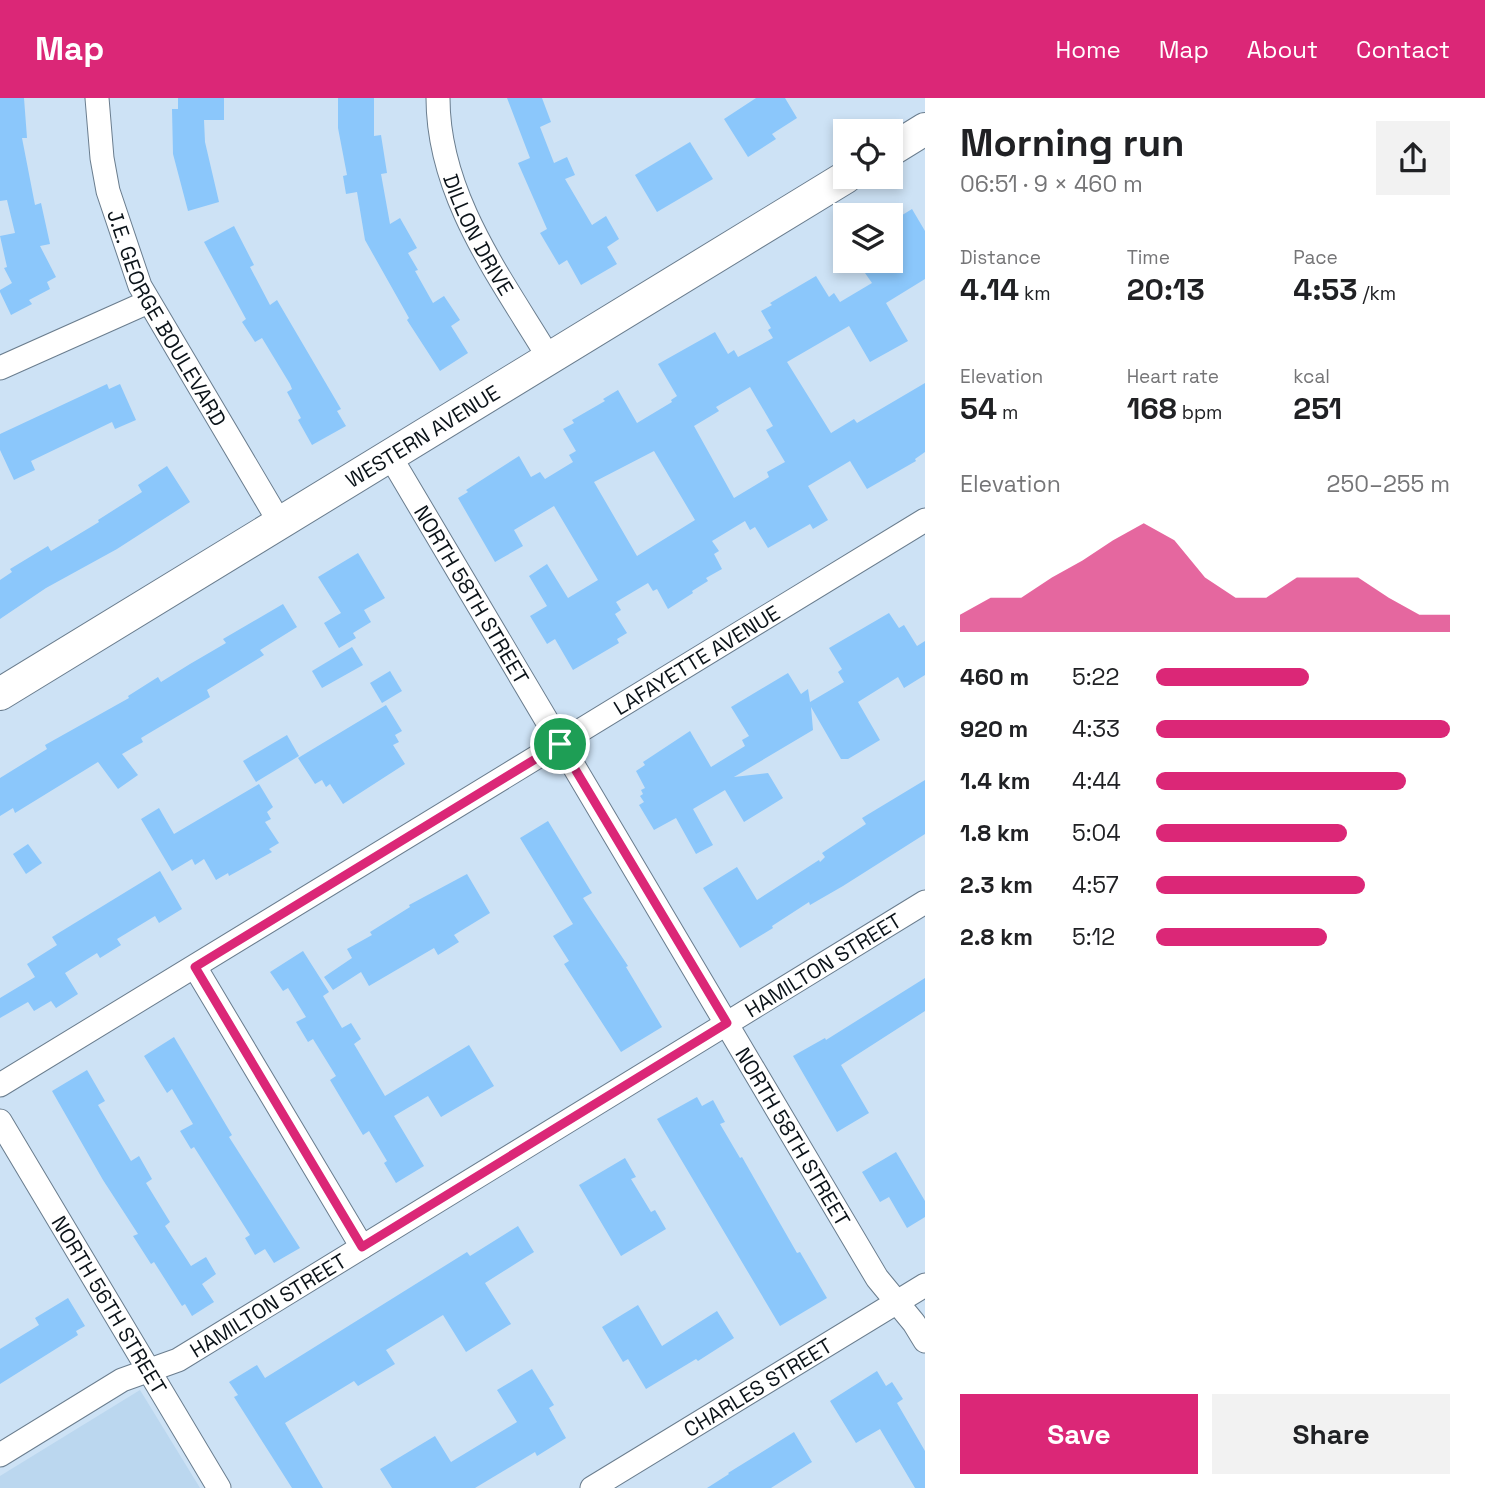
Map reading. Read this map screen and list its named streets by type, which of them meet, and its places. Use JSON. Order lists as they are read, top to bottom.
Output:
{
  "streets": {
    "street": [
      "DILLON DRIVE",
      "J.E. GEORGE BOULEVARD",
      "WESTERN AVENUE",
      "NORTH 58TH STREET",
      "LAFAYETTE AVENUE",
      "HAMILTON STREET",
      "NORTH 56TH STREET",
      "CHARLES STREET"
    ]
  },
  "crossings": [
    ["DILLON DRIVE", "WESTERN AVENUE"],
    ["J.E. GEORGE BOULEVARD", "WESTERN AVENUE"],
    ["WESTERN AVENUE", "NORTH 58TH STREET"],
    ["NORTH 58TH STREET", "LAFAYETTE AVENUE"],
    ["NORTH 58TH STREET", "HAMILTON STREET"],
    ["NORTH 58TH STREET", "CHARLES STREET"],
    ["HAMILTON STREET", "NORTH 56TH STREET"]
  ],
  "page": {
    "header": "Map",
    "nav": [
      "Home",
      "Map",
      "About",
      "Contact"
    ],
    "heading": ["Morning run", "06:51 · 9 × 460 m"],
    "stats": [
      ["Distance", "4.14 km"],
      ["Time", "20:13"],
      ["Pace", "4:53 /km"],
      ["Elevation", "54 m"],
      ["Heart rate", "168 bpm"],
      ["kcal", "251"]
    ],
    "chart": ["Elevation", "250–255 m"],
    "list": [
      {
        "name": "460 m",
        "note": "5:22"
      },
      {
        "name": "920 m",
        "note": "4:33"
      },
      {
        "name": "1.4 km",
        "note": "4:44"
      },
      {
        "name": "1.8 km",
        "note": "5:04"
      },
      {
        "name": "2.3 km",
        "note": "4:57"
      },
      {
        "name": "2.8 km",
        "note": "5:12"
      }
    ],
    "buttons": ["Save", "Share"]
  }
}
